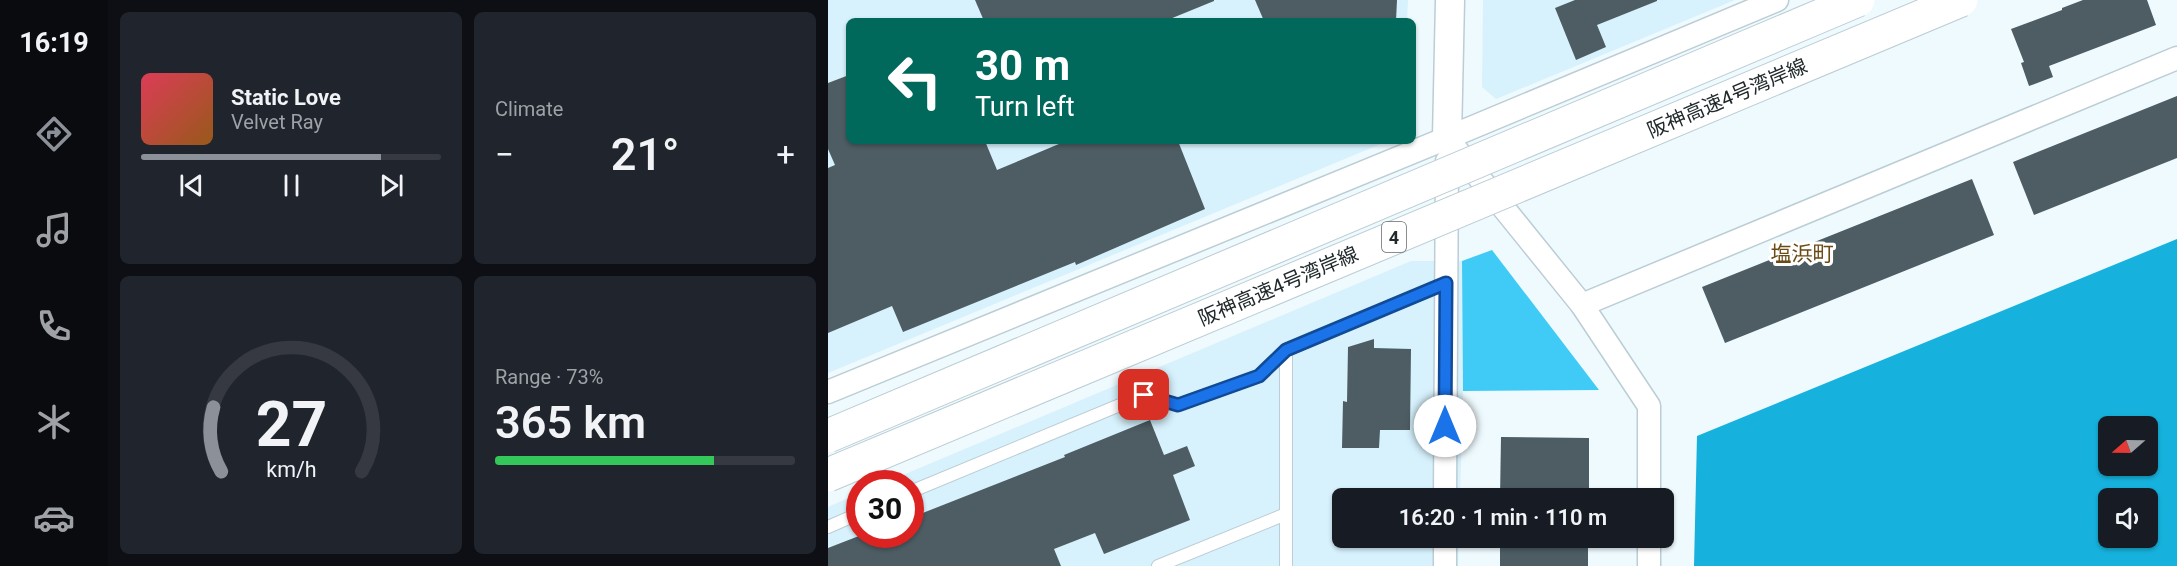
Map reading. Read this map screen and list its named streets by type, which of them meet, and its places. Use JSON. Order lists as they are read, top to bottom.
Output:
{
  "streets": {
    "highway": ["阪神高速4号湾岸線", "4"]
  },
  "districts": ["塩浜町"],
  "north": "left",
  "page": {
    "tabs": "16:19",
    "tile": [
      "Climate",
      ["Range · 73%", "365 km"]
    ],
    "turn": ["30 m", "Turn left"],
    "song": ["Static Love", "Velvet Ray"],
    "heat": ["−", "21°", "+"],
    "limit": "30",
    "trip": "16:20 · 1 min · 110 m",
    "gauge": ["27", "km/h"]
  }
}
